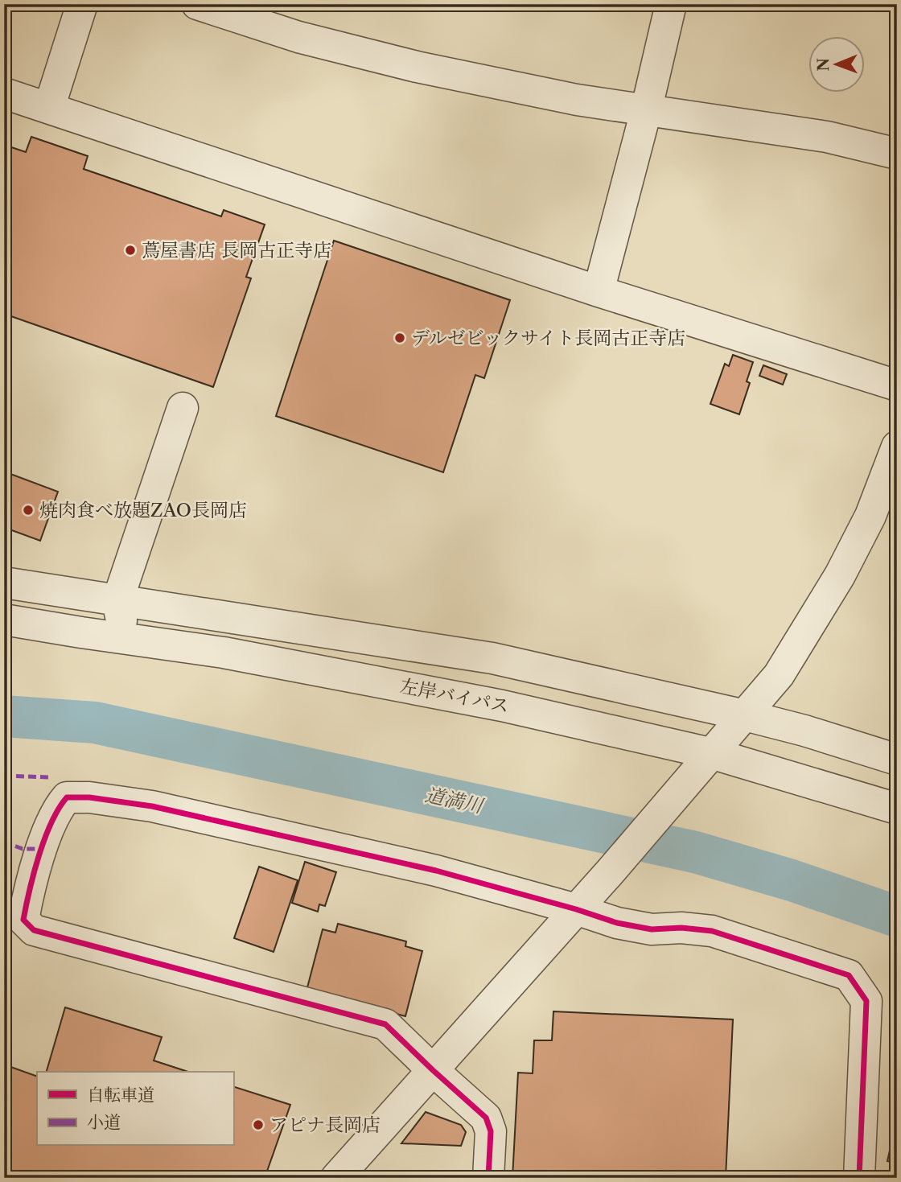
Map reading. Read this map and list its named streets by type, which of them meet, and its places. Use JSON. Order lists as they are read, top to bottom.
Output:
{
  "streets": {
    "street": ["左岸バイパス"]
  },
  "water": ["道満川"],
  "places": [
    "蔦屋書店 長岡古正寺店",
    "デルゼビックサイト長岡古正寺店",
    "焼肉食べ放題ZAO長岡店",
    "アピナ長岡店"
  ],
  "legend": ["自転車道", "小道"],
  "north": "left"
}
